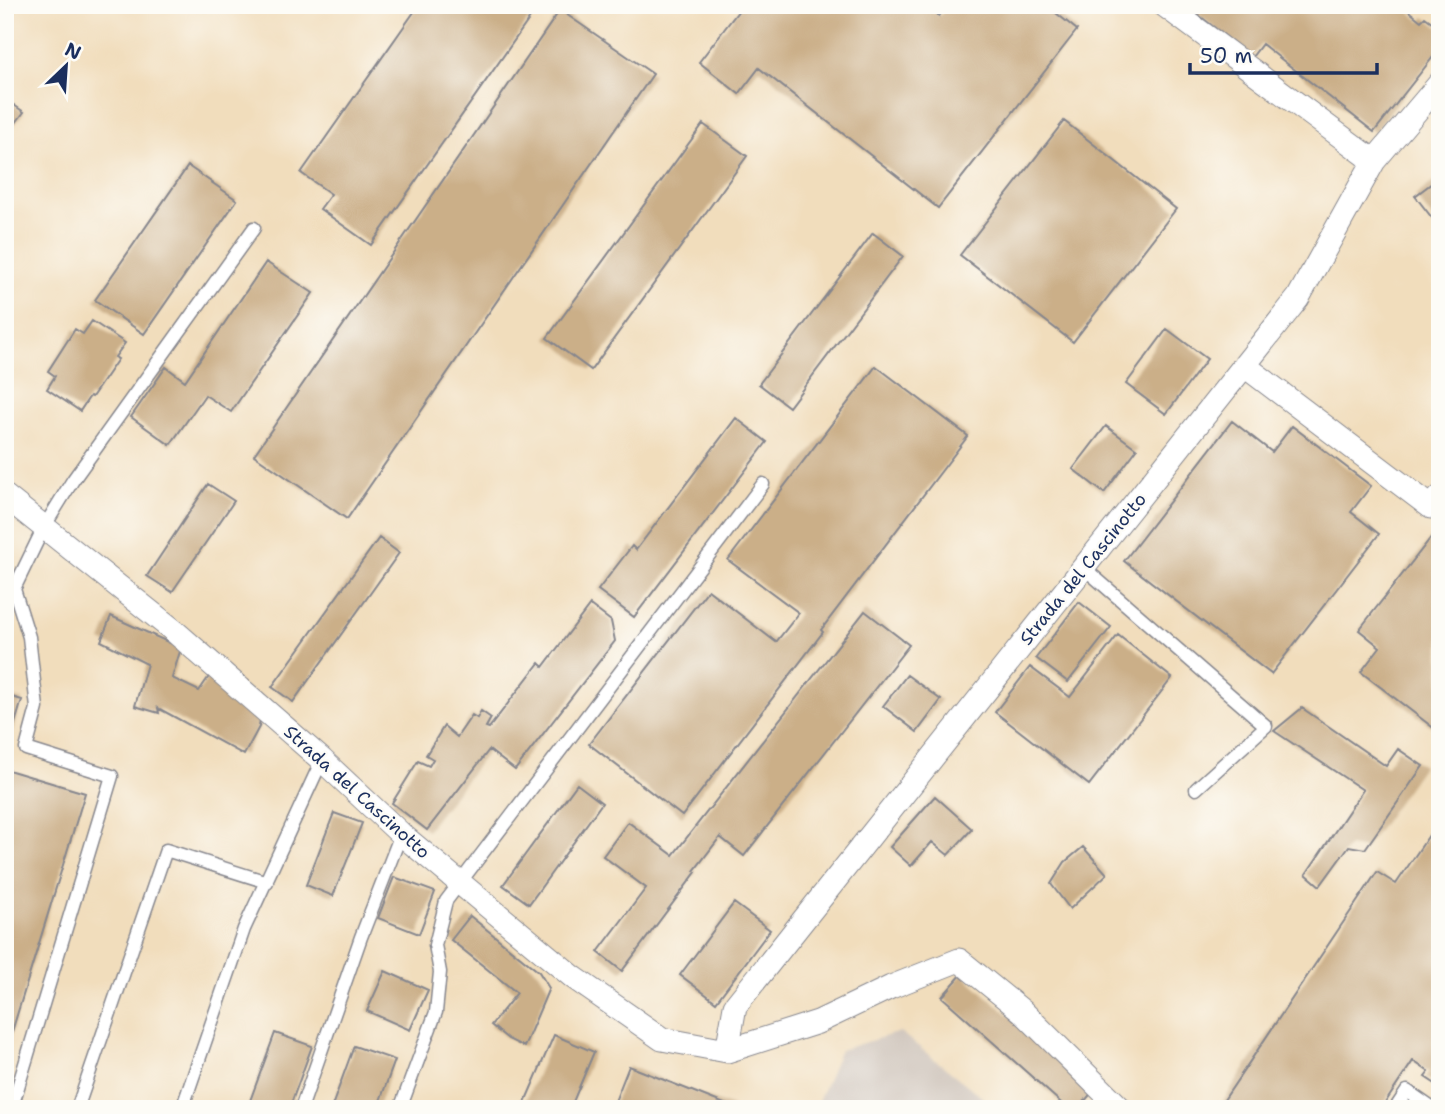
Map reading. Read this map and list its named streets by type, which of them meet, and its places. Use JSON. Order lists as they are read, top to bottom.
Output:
{
  "streets": {
    "street": ["Strada del Cascinotto"]
  },
  "scale_bar": "50 m",
  "north": "top right"
}
